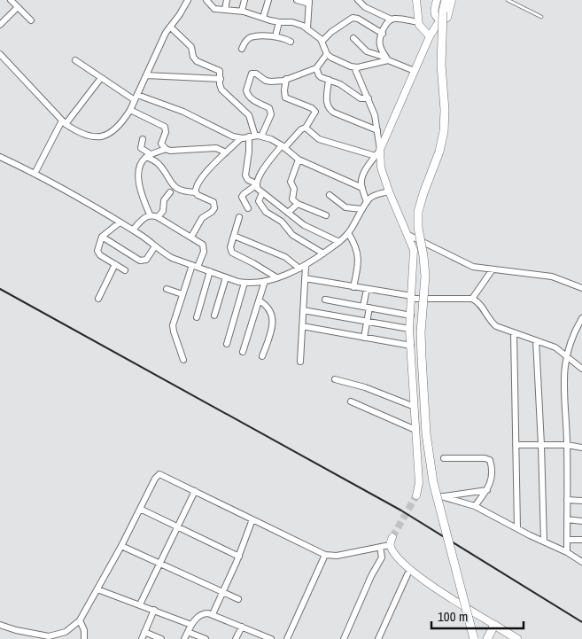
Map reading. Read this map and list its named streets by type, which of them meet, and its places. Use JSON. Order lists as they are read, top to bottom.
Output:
{
  "scale_bar": "100 m"
}
